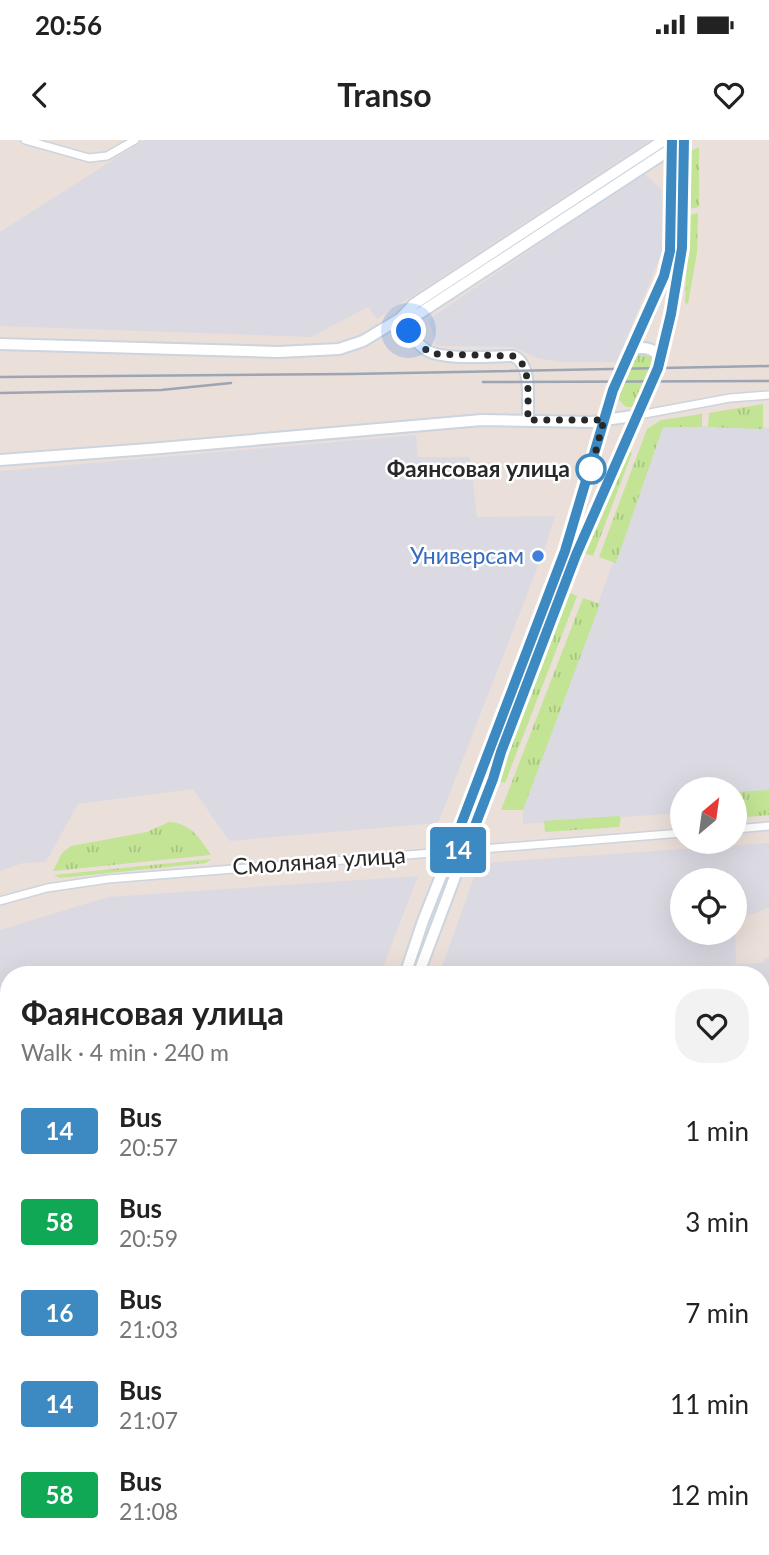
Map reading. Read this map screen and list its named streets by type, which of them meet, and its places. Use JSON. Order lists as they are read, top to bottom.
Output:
{
  "streets": {
    "street": ["Смоляная улица"]
  },
  "places": ["Фаянсовая улица", "Универсам"],
  "lines": ["bus line 14"],
  "north": "top right",
  "page": {
    "status": "20:56",
    "header": "Transo",
    "on_map": "14",
    "heading": ["Фаянсовая улица", "Walk · 4 min · 240 m"],
    "list": [
      {
        "mark": "14",
        "name": "Bus",
        "note": "20:57",
        "value": "1 min"
      },
      {
        "mark": "58",
        "name": "Bus",
        "note": "20:59",
        "value": "3 min"
      },
      {
        "mark": "16",
        "name": "Bus",
        "note": "21:03",
        "value": "7 min"
      },
      {
        "mark": "14",
        "name": "Bus",
        "note": "21:07",
        "value": "11 min"
      },
      {
        "mark": "58",
        "name": "Bus",
        "note": "21:08",
        "value": "12 min"
      }
    ]
  }
}
